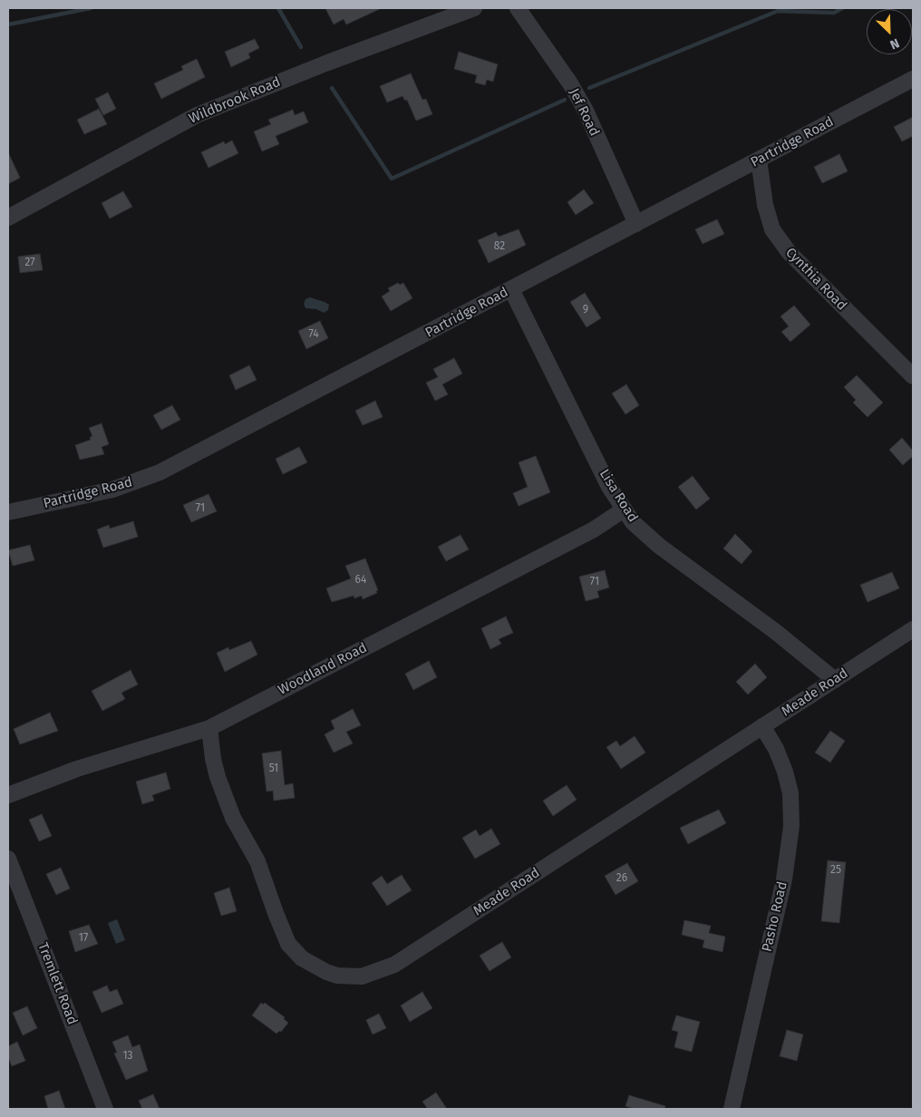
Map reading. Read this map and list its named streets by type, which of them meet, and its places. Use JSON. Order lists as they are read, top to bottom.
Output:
{
  "streets": {
    "street": [
      "Wildbrook Road",
      "Jef Road",
      "Partridge Road",
      "Cynthia Road",
      "Lisa Road",
      "Woodland Road",
      "Meade Road",
      "Pasho Road",
      "Tremlett Road"
    ]
  },
  "crossings": [
    ["Jef Road", "Partridge Road"],
    ["Partridge Road", "Cynthia Road"],
    ["Partridge Road", "Lisa Road"],
    ["Lisa Road", "Woodland Road"],
    ["Lisa Road", "Meade Road"],
    ["Woodland Road", "Meade Road"],
    ["Meade Road", "Pasho Road"]
  ],
  "house_numbers": [
    "82",
    "27",
    "9",
    "74",
    "71",
    "64",
    "71",
    "51",
    "25",
    "26",
    "17",
    "13"
  ],
  "north": "bottom right"
}
